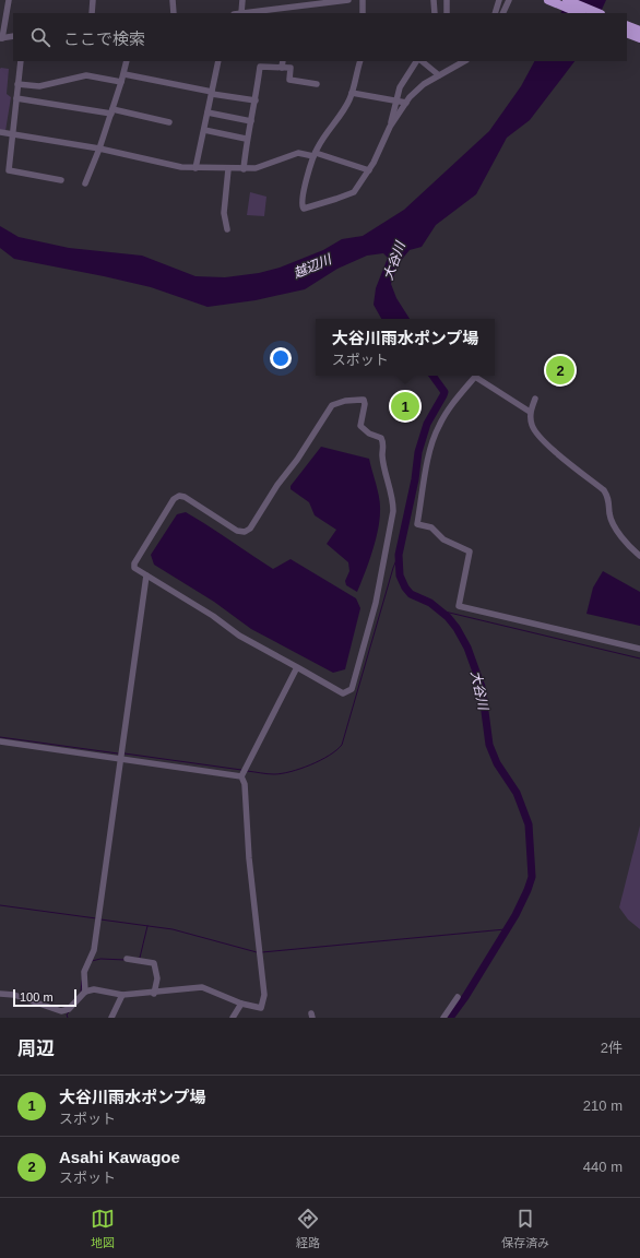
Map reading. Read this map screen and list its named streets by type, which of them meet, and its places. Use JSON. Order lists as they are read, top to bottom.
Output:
{
  "water": ["大谷川", "越辺川"],
  "scale_bar": "100 m",
  "page": {
    "search": "ここで検索",
    "popup": ["大谷川雨水ポンプ場", "スポット"],
    "pins": ["2", "1"],
    "scale": "100 m",
    "heading": ["周辺", "2件"],
    "list": [
      {
        "mark": "1",
        "name": "大谷川雨水ポンプ場",
        "note": "スポット",
        "value": "210 m"
      },
      {
        "mark": "2",
        "name": "Asahi Kawagoe",
        "note": "スポット",
        "value": "440 m"
      }
    ],
    "nav": ["地図", "経路", "保存済み"]
  }
}
